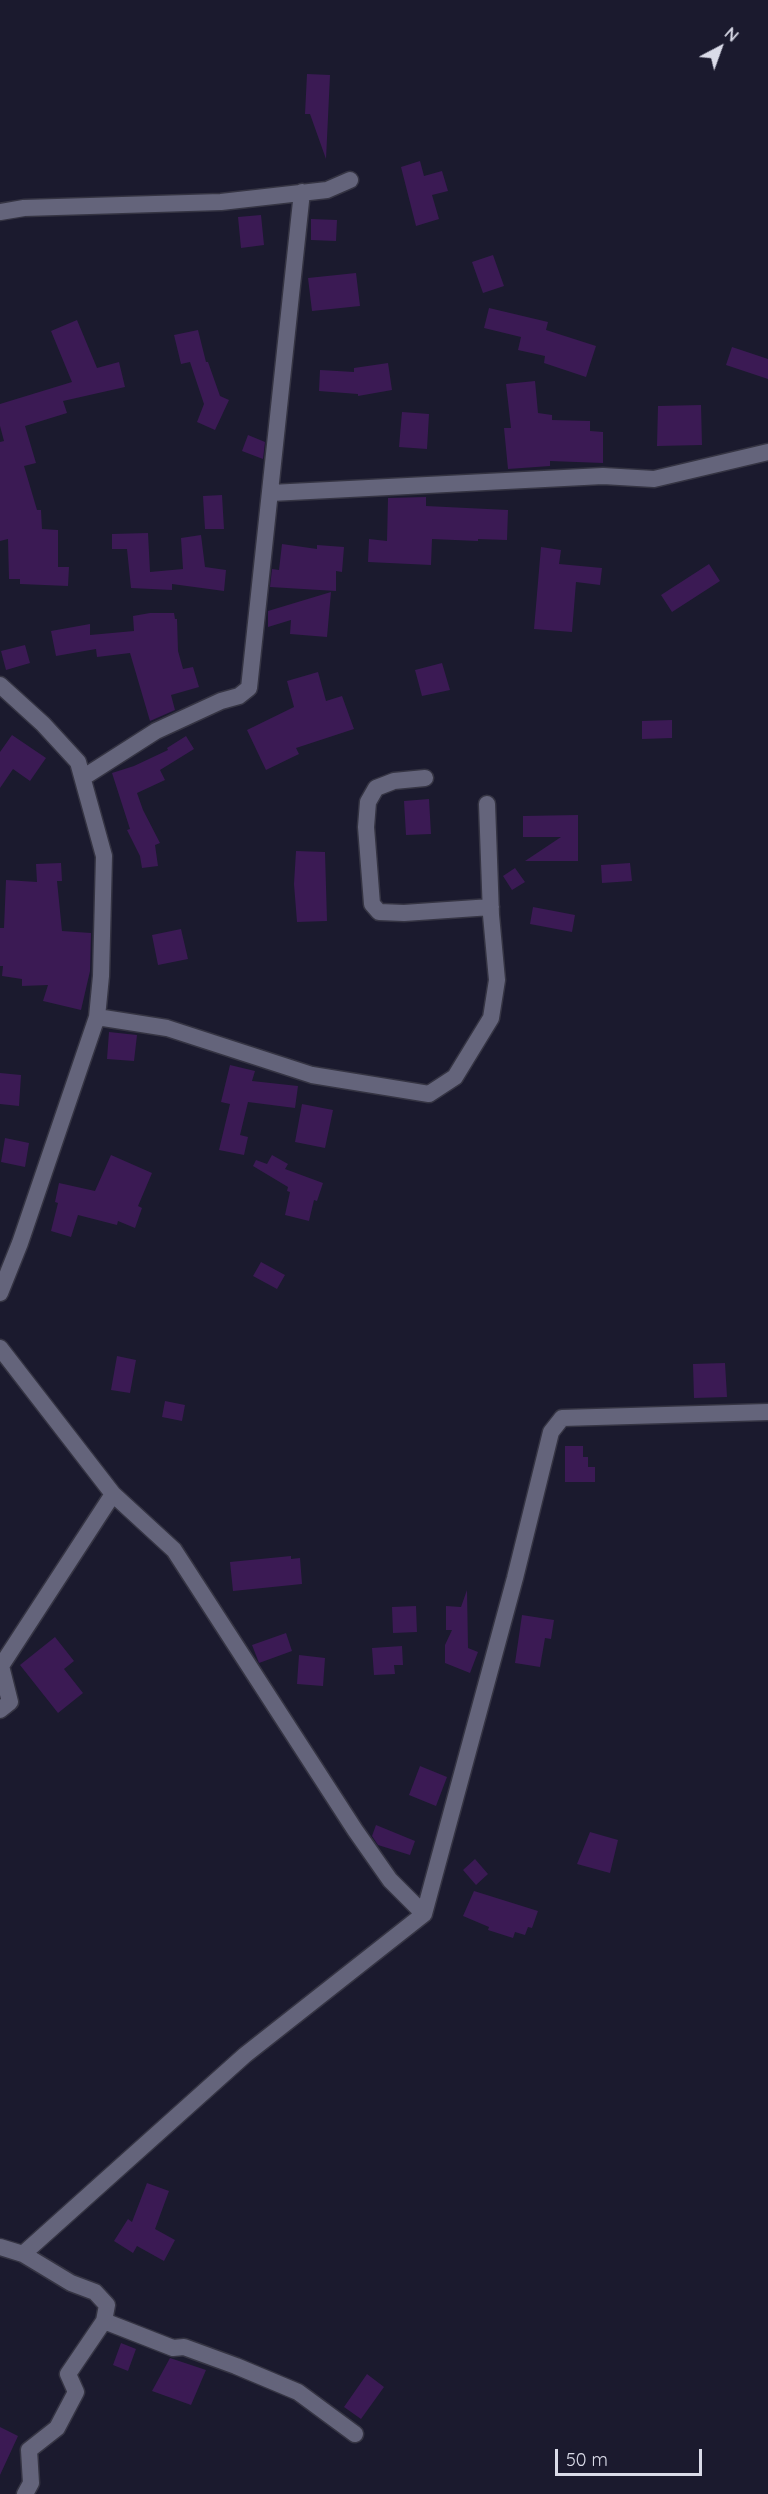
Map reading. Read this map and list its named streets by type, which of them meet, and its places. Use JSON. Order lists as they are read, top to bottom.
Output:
{
  "scale_bar": "50 m",
  "north": "top right"
}
